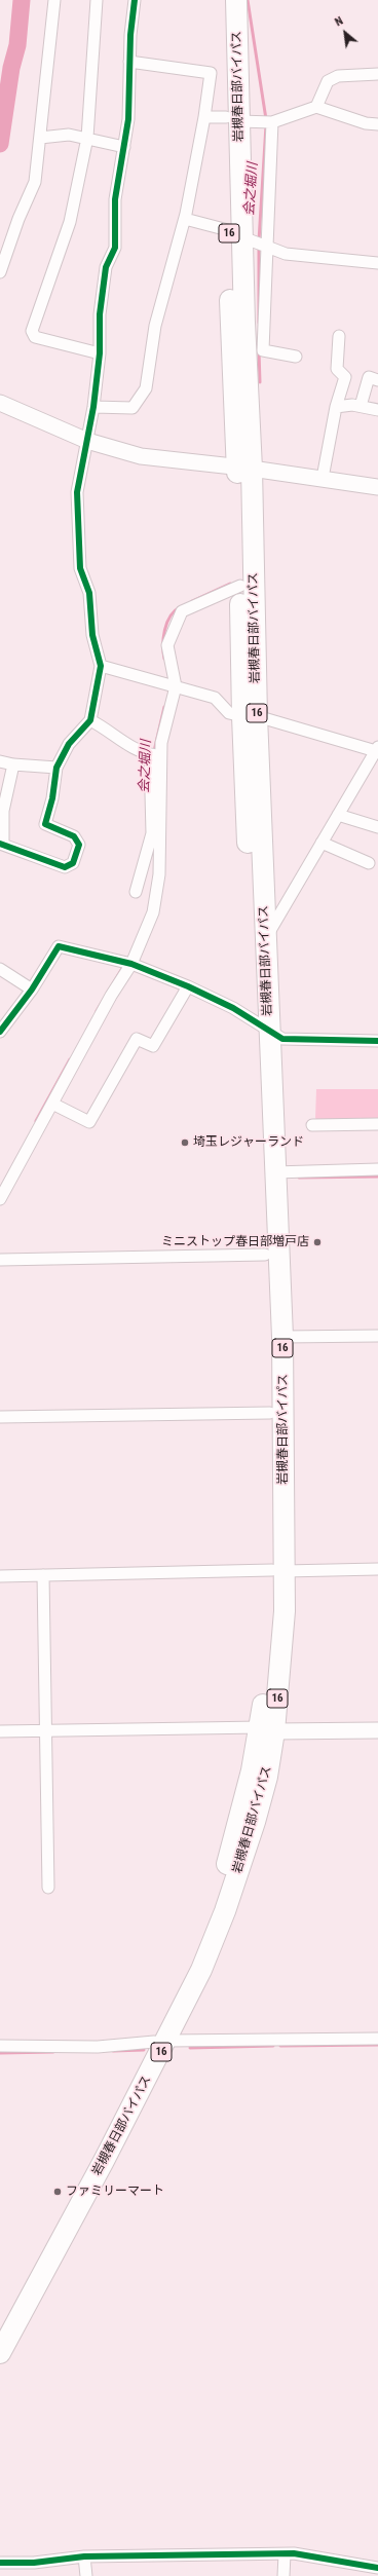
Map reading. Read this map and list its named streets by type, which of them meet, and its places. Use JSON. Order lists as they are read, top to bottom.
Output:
{
  "streets": {
    "highway": ["岩槻春日部バイパス", "16"]
  },
  "water": ["会之堀川"],
  "places": ["埼玉レジャーランド", "ミニストップ春日部増戸店", "ファミリーマート"],
  "north": "top left"
}
